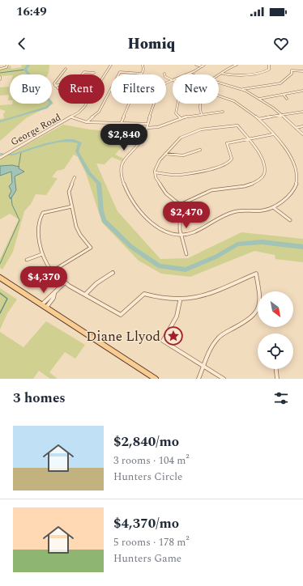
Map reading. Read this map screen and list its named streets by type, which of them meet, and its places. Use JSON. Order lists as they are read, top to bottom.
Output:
{
  "streets": {
    "street": ["George Road"]
  },
  "places": {
    "place": ["Diane Llyod"]
  },
  "north": "bottom right",
  "page": {
    "status": "16:49",
    "header": "Homiq",
    "chip": [
      "Buy",
      "Rent",
      "Filters",
      "New"
    ],
    "price": ["$2,840", "$2,470", "$4,370"],
    "heading": "3 homes",
    "list": [
      {
        "name": "$2,840/mo",
        "note": "3 rooms · 104 m² · Hunters Circle"
      },
      {
        "name": "$4,370/mo",
        "note": "5 rooms · 178 m² · Hunters Game"
      }
    ]
  }
}
